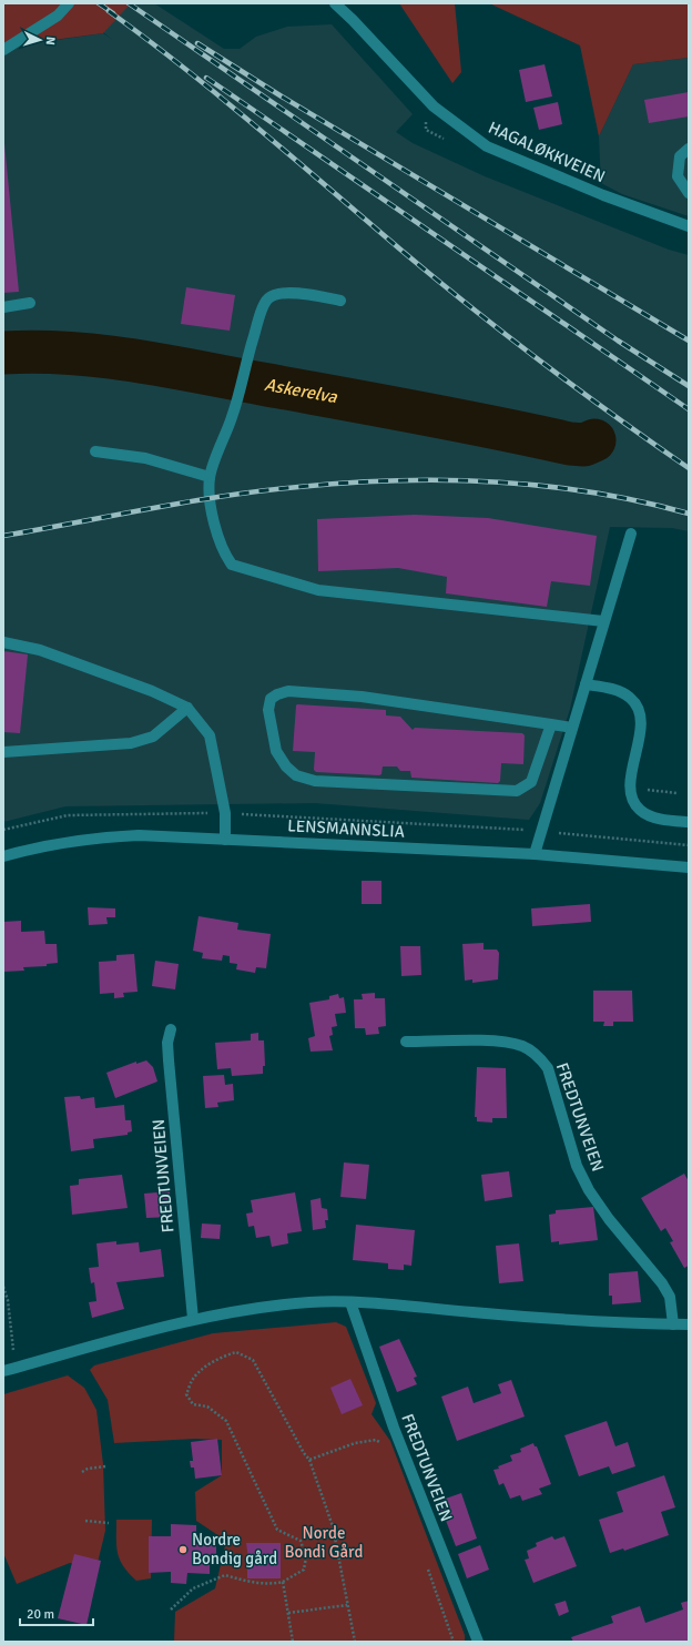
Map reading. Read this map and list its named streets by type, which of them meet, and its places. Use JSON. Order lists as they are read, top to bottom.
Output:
{
  "streets": {
    "street": ["HAGALØKKVEIEN", "LENSMANNSLIA", "FREDTUNVEIEN"]
  },
  "water": ["Askerelva"],
  "parks": ["Norde Bondi Gård"],
  "places": ["Nordre Bondig gård"],
  "scale_bar": "20 m",
  "north": "right"
}
